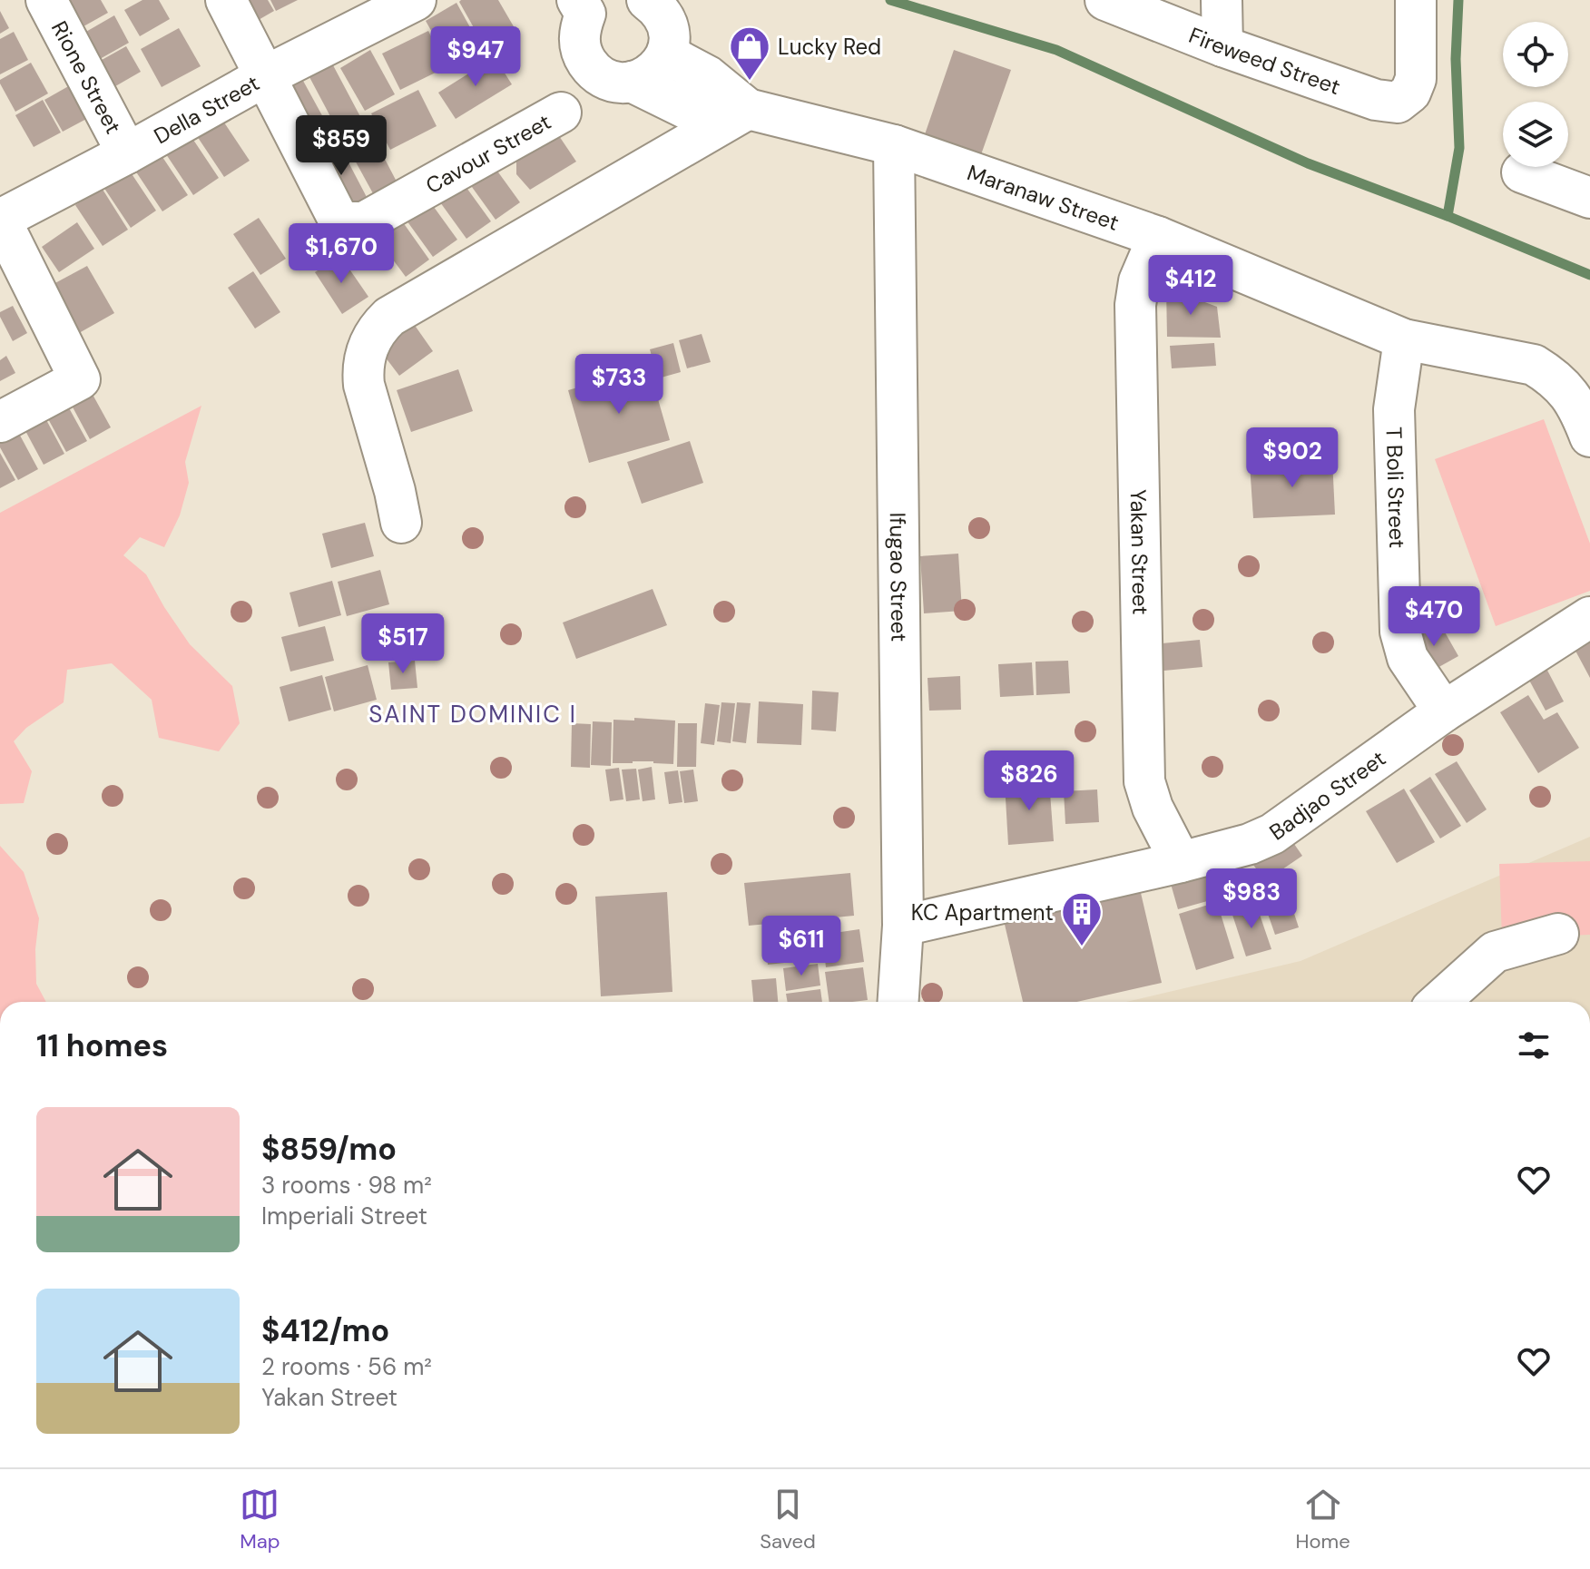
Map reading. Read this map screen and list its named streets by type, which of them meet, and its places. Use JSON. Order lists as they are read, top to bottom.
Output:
{
  "streets": {
    "street": [
      "Fireweed Street",
      "Rione Street",
      "Della Street",
      "Cavour Street",
      "Maranaw Street",
      "T Boli Street",
      "Yakan Street",
      "Ifugao Street",
      "Badjao Street"
    ]
  },
  "crossings": [
    ["Rione Street", "Della Street"],
    ["Della Street", "Cavour Street"],
    ["Maranaw Street", "T Boli Street"],
    ["Maranaw Street", "Yakan Street"],
    ["Maranaw Street", "Ifugao Street"],
    ["T Boli Street", "Badjao Street"],
    ["Yakan Street", "Badjao Street"],
    ["Ifugao Street", "Badjao Street"]
  ],
  "districts": ["SAINT DOMINIC I"],
  "places": {
    "shop": ["Lucky Red"],
    "building": ["KC Apartment"]
  },
  "page": {
    "price": [
      "$947",
      "$859",
      "$1,670",
      "$412",
      "$733",
      "$902",
      "$470",
      "$517",
      "$826",
      "$983",
      "$611"
    ],
    "heading": "11 homes",
    "list": [
      {
        "name": "$859/mo",
        "note": "3 rooms · 98 m² · Imperiali Street"
      },
      {
        "name": "$412/mo",
        "note": "2 rooms · 56 m² · Yakan Street"
      }
    ],
    "tabs": ["Map", "Saved", "Home"]
  }
}
